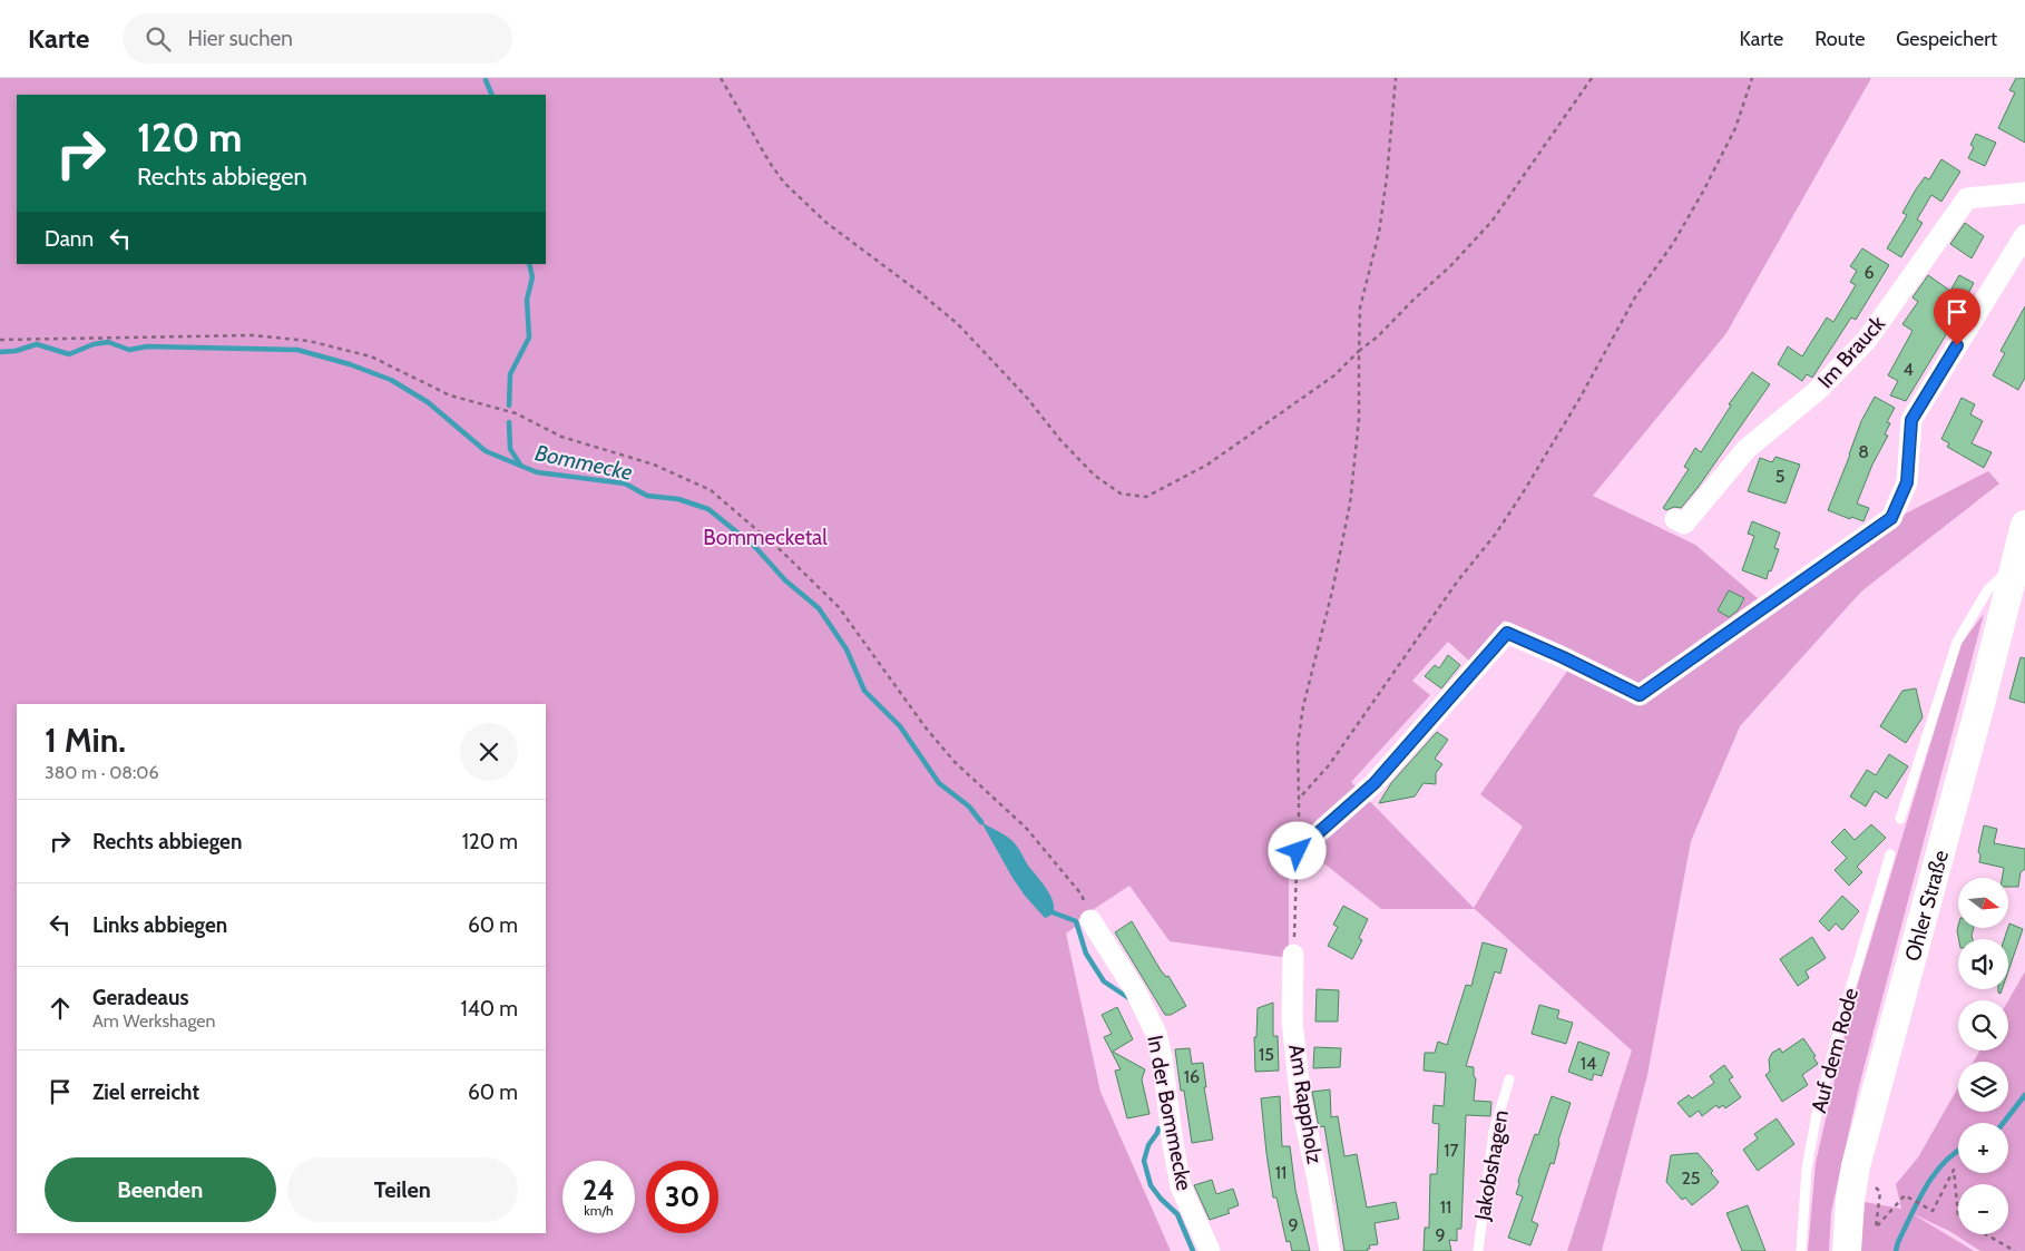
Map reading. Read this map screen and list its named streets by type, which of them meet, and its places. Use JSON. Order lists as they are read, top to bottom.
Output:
{
  "streets": {
    "street": [
      "Im Brauck",
      "Ohler Straße",
      "Am Rappholz",
      "In der Bommecke"
    ],
    "lane": ["Auf dem Rode", "Jakobshagen"]
  },
  "water": ["Bommecke"],
  "parks": ["Bommecketal"],
  "house_numbers": [
    "6",
    "4",
    "8",
    "5",
    "15",
    "14",
    "16",
    "17",
    "11",
    "25",
    "11",
    "9",
    "9"
  ],
  "north": "right",
  "page": {
    "header": "Karte",
    "search": "Hier suchen",
    "nav": ["Karte", "Route", "Gespeichert"],
    "turn": ["120 m", "Rechts abbiegen"],
    "then": "Dann",
    "heading": ["1 Min.", "380 m · 08:06"],
    "list": [
      {
        "name": "Rechts abbiegen",
        "value": "120 m"
      },
      {
        "name": "Links abbiegen",
        "value": "60 m"
      },
      {
        "name": "Geradeaus",
        "note": "Am Werkshagen",
        "value": "140 m"
      },
      {
        "name": "Ziel erreicht",
        "value": "60 m"
      }
    ],
    "map_buttons": ["+", "−"],
    "buttons": ["Beenden", "Teilen"],
    "speed": "24 km/h",
    "limit": "30"
  }
}
